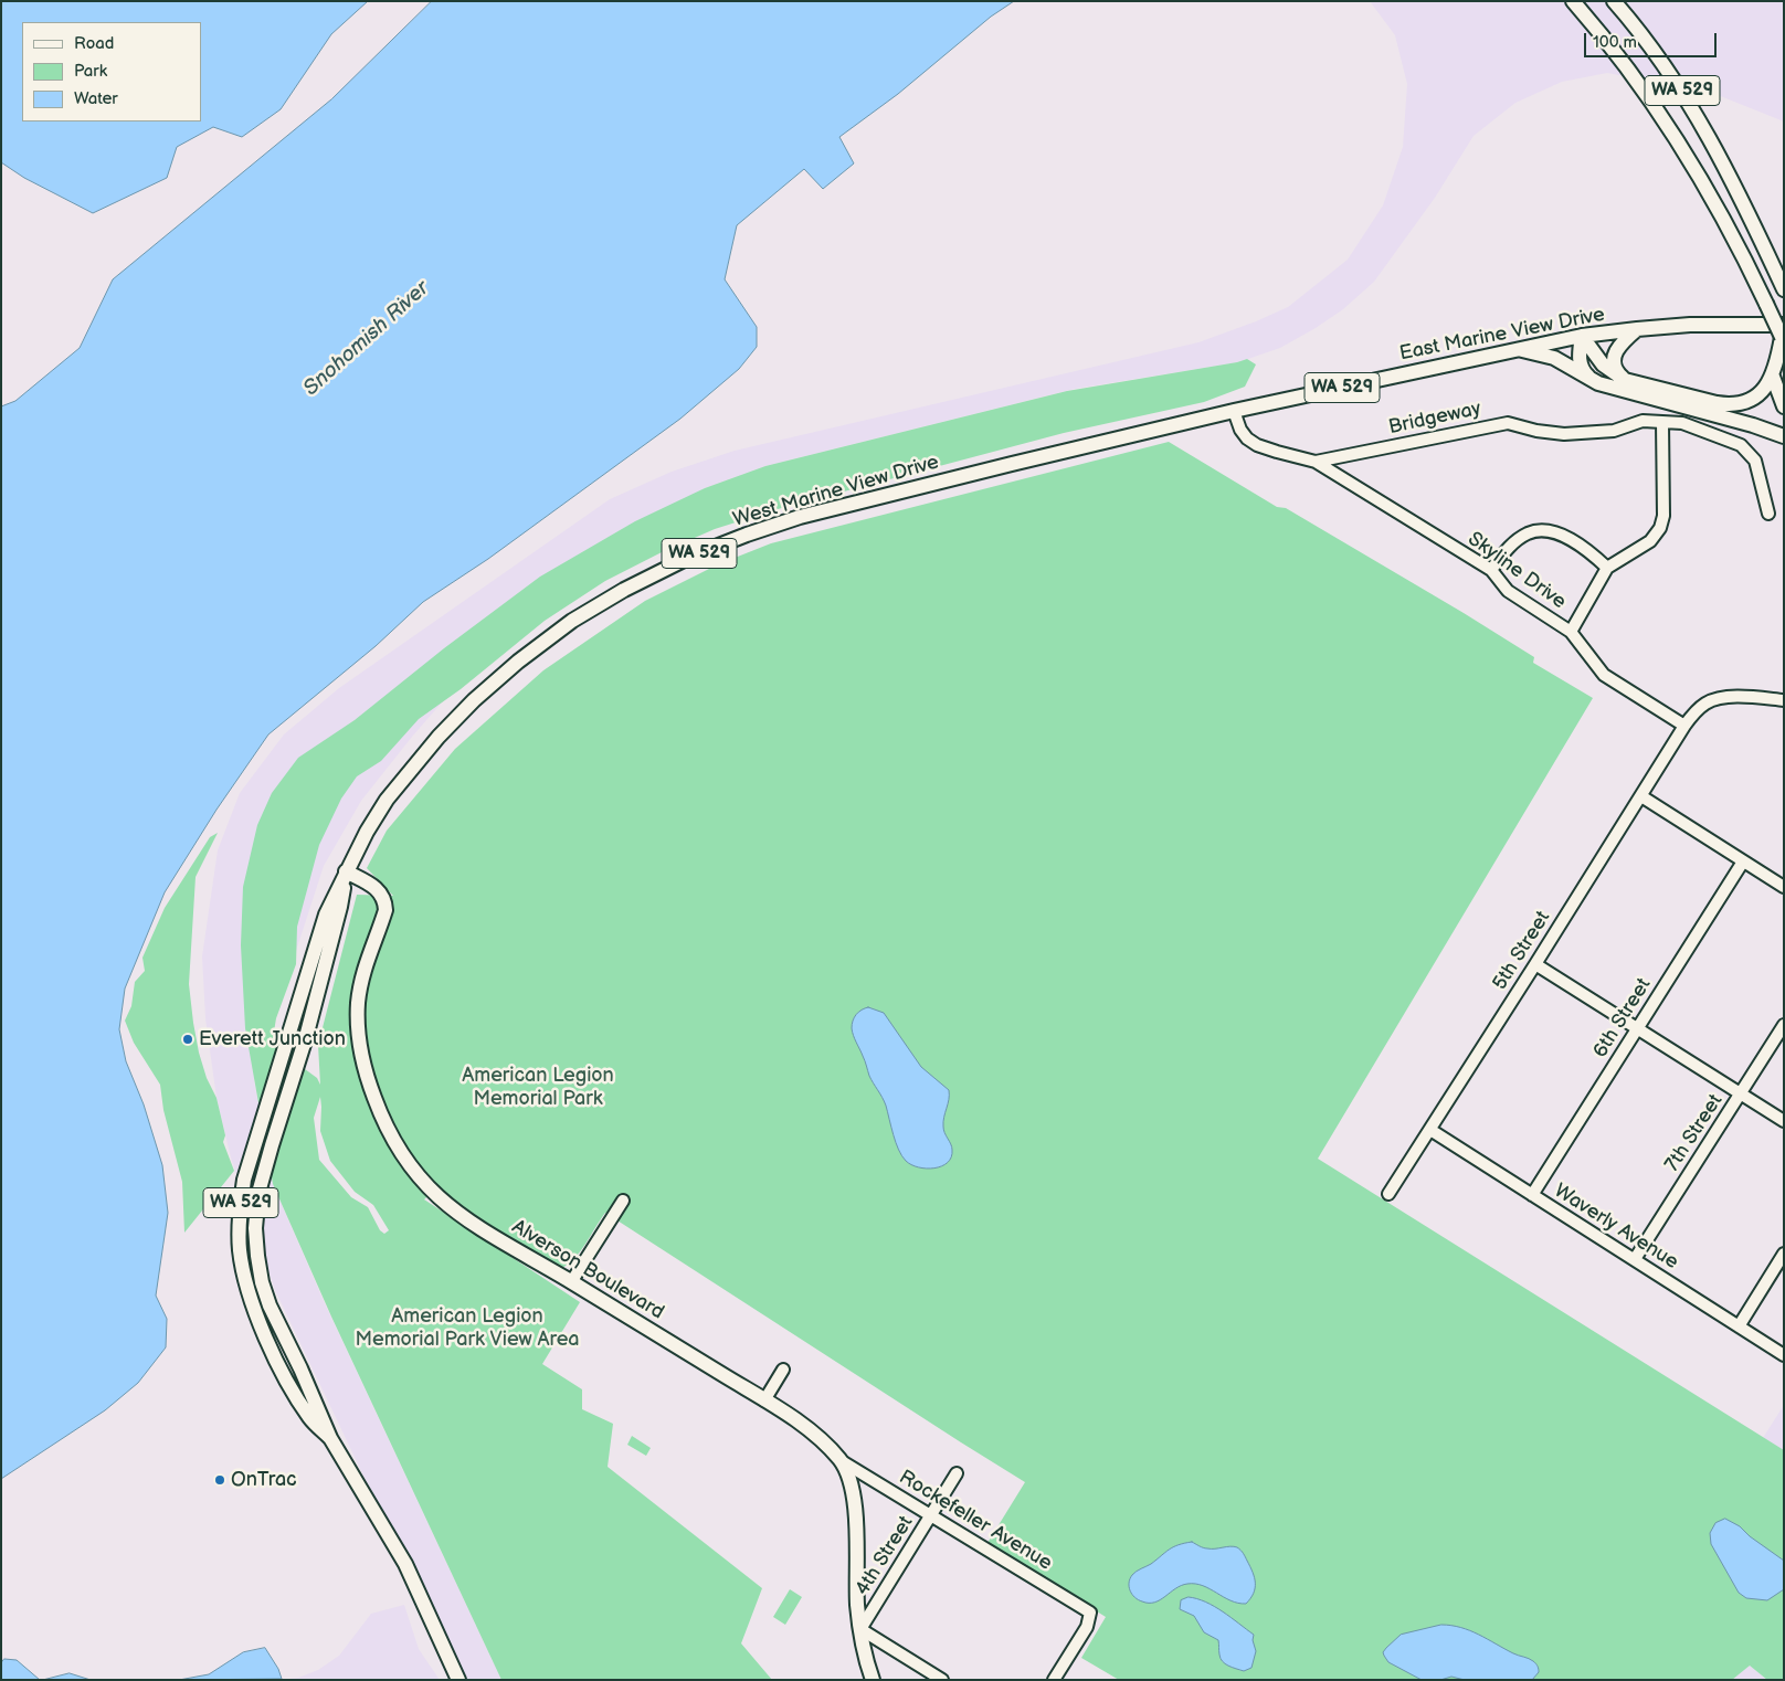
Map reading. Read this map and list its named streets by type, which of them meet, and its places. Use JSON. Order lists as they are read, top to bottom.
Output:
{
  "streets": {
    "main road": [
      "WA 529",
      "East Marine View Drive",
      "West Marine View Drive",
      "Alverson Boulevard"
    ],
    "street": [
      "Bridgeway",
      "Skyline Drive",
      "5th Street",
      "6th Street",
      "7th Street",
      "Waverly Avenue",
      "Rockefeller Avenue",
      "4th Street"
    ]
  },
  "crossings": [
    ["WA 529", "East Marine View Drive"],
    ["East Marine View Drive", "Bridgeway"],
    ["East Marine View Drive", "West Marine View Drive"],
    ["Bridgeway", "Skyline Drive"],
    ["West Marine View Drive", "Alverson Boulevard"],
    ["Skyline Drive", "5th Street"],
    ["5th Street", "Waverly Avenue"],
    ["6th Street", "Waverly Avenue"],
    ["7th Street", "Waverly Avenue"],
    ["Alverson Boulevard", "Rockefeller Avenue"],
    ["Alverson Boulevard", "4th Street"],
    ["Rockefeller Avenue", "4th Street"]
  ],
  "water": ["Snohomish River"],
  "parks": ["American Legion Memorial Park", "American Legion Memorial Park View Area"],
  "places": ["Everett Junction", "OnTrac"],
  "legend": ["Road", "Park", "Water"],
  "scale_bar": "100 m"
}
